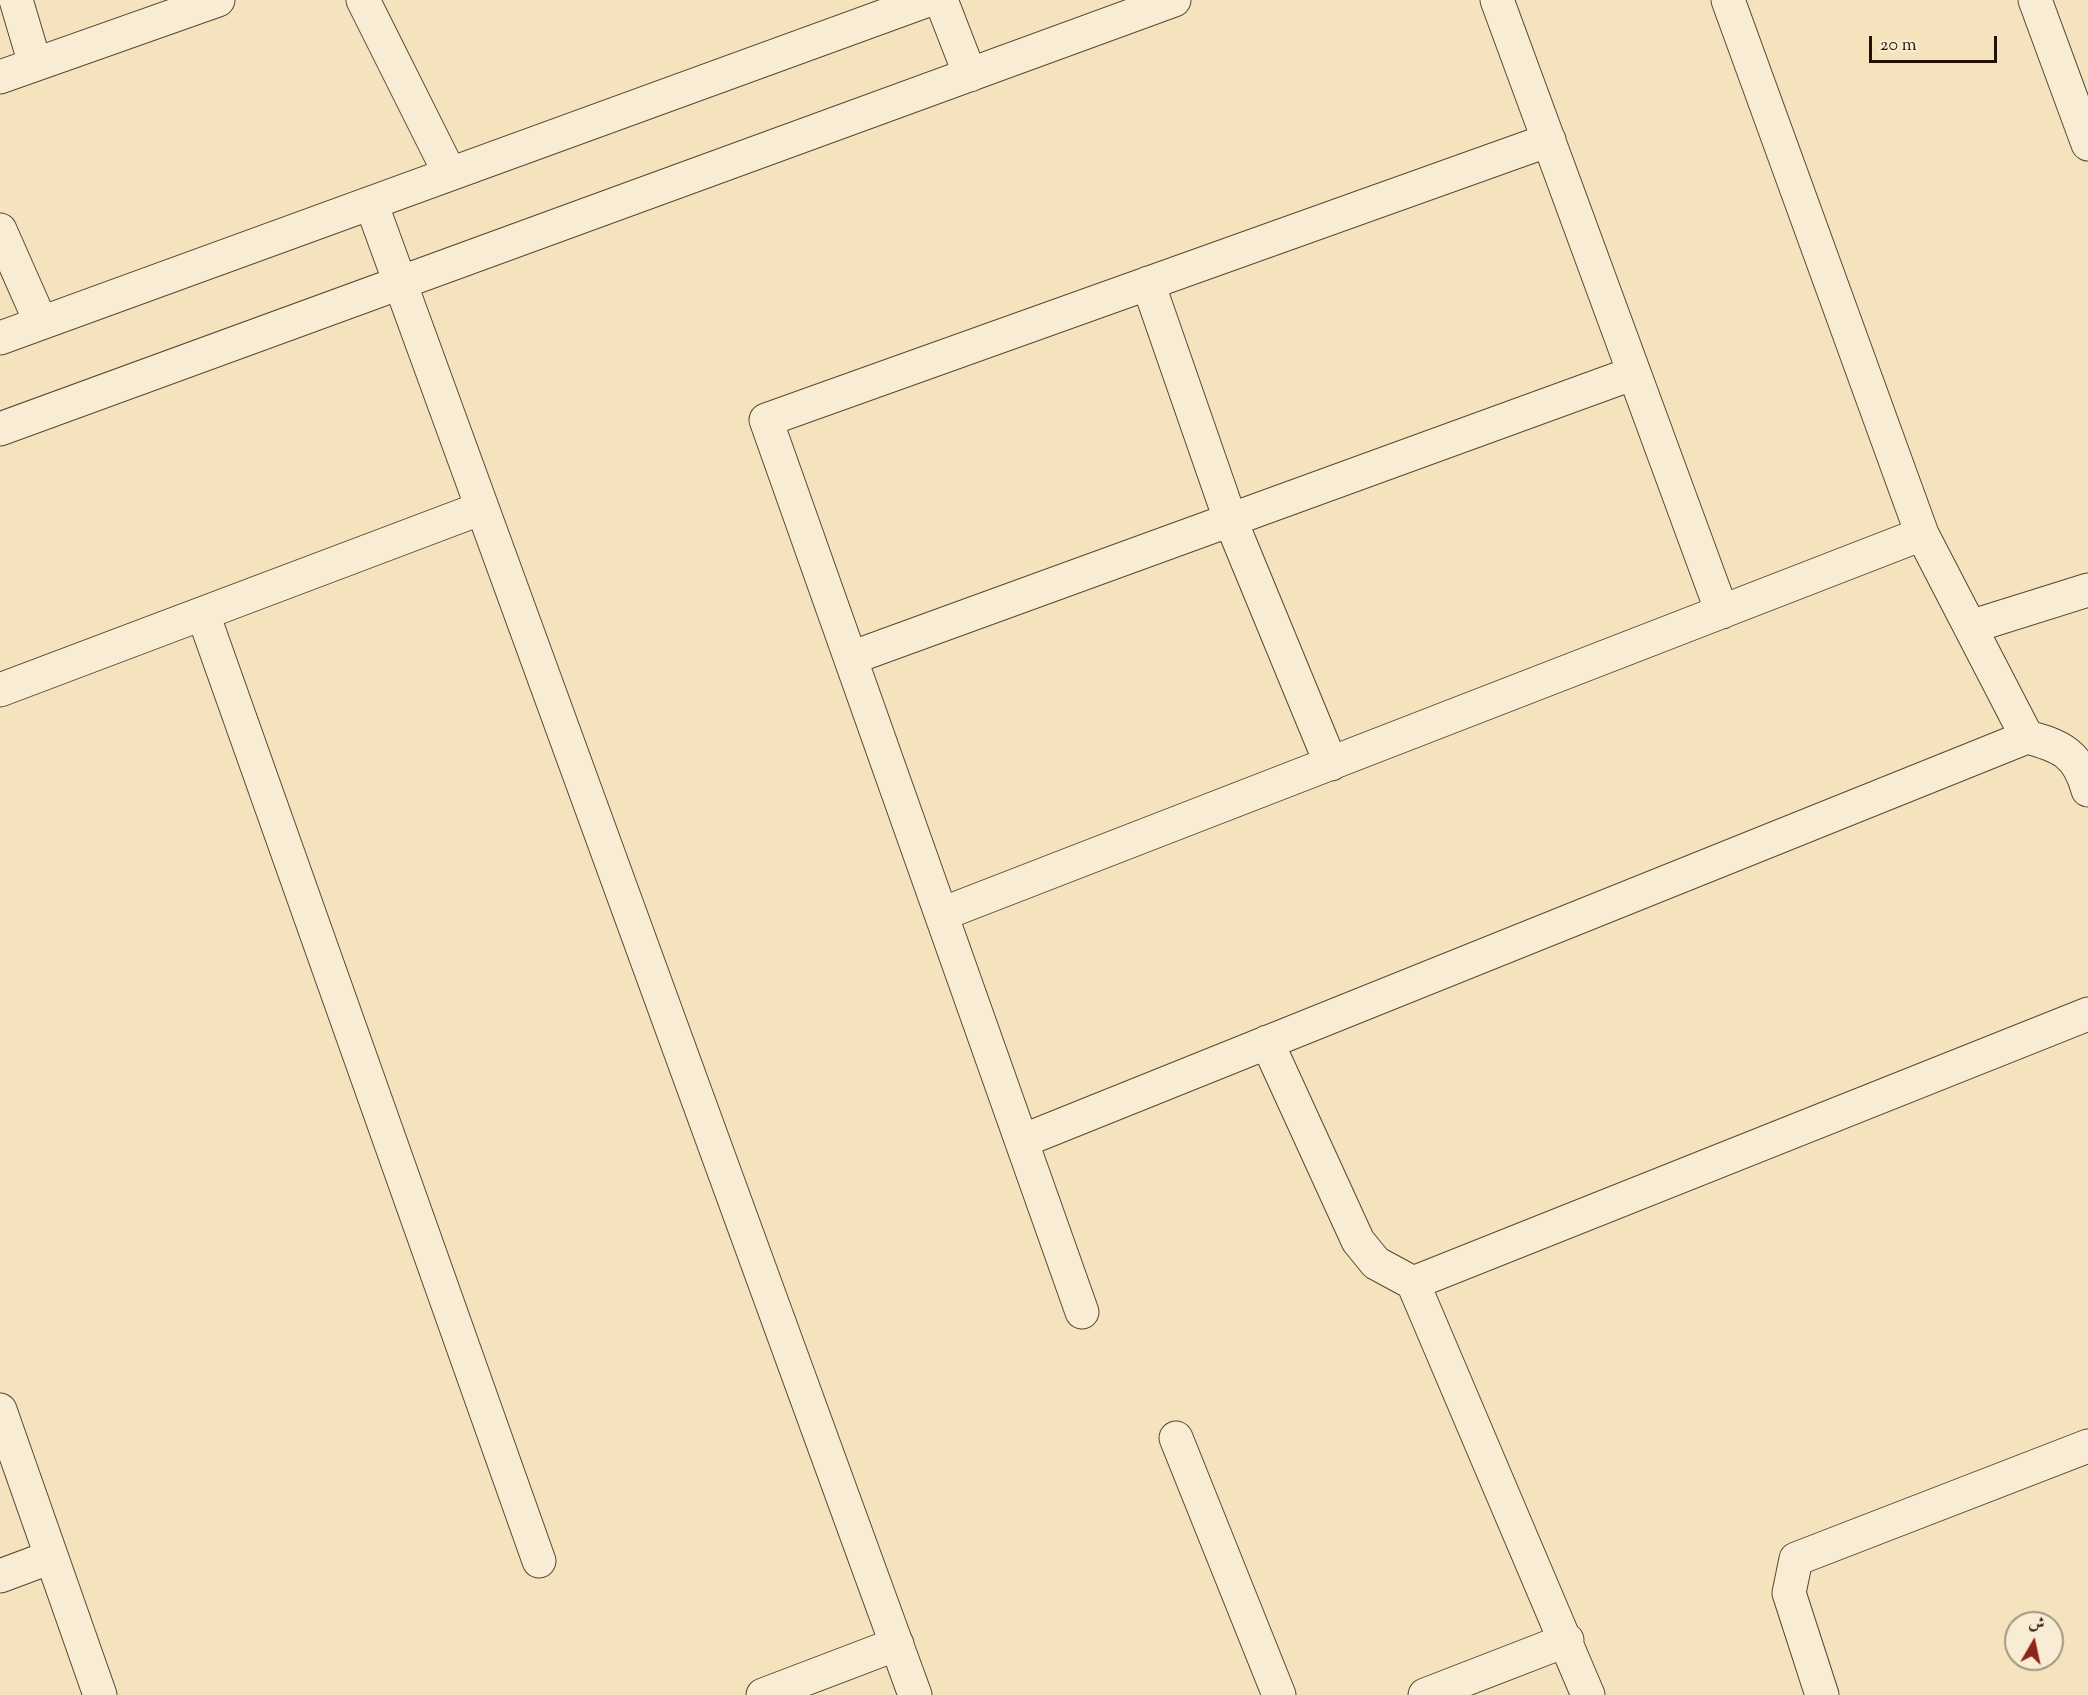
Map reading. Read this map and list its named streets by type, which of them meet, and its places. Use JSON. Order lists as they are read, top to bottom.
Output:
{
  "scale_bar": "20 m",
  "north": "top"
}
